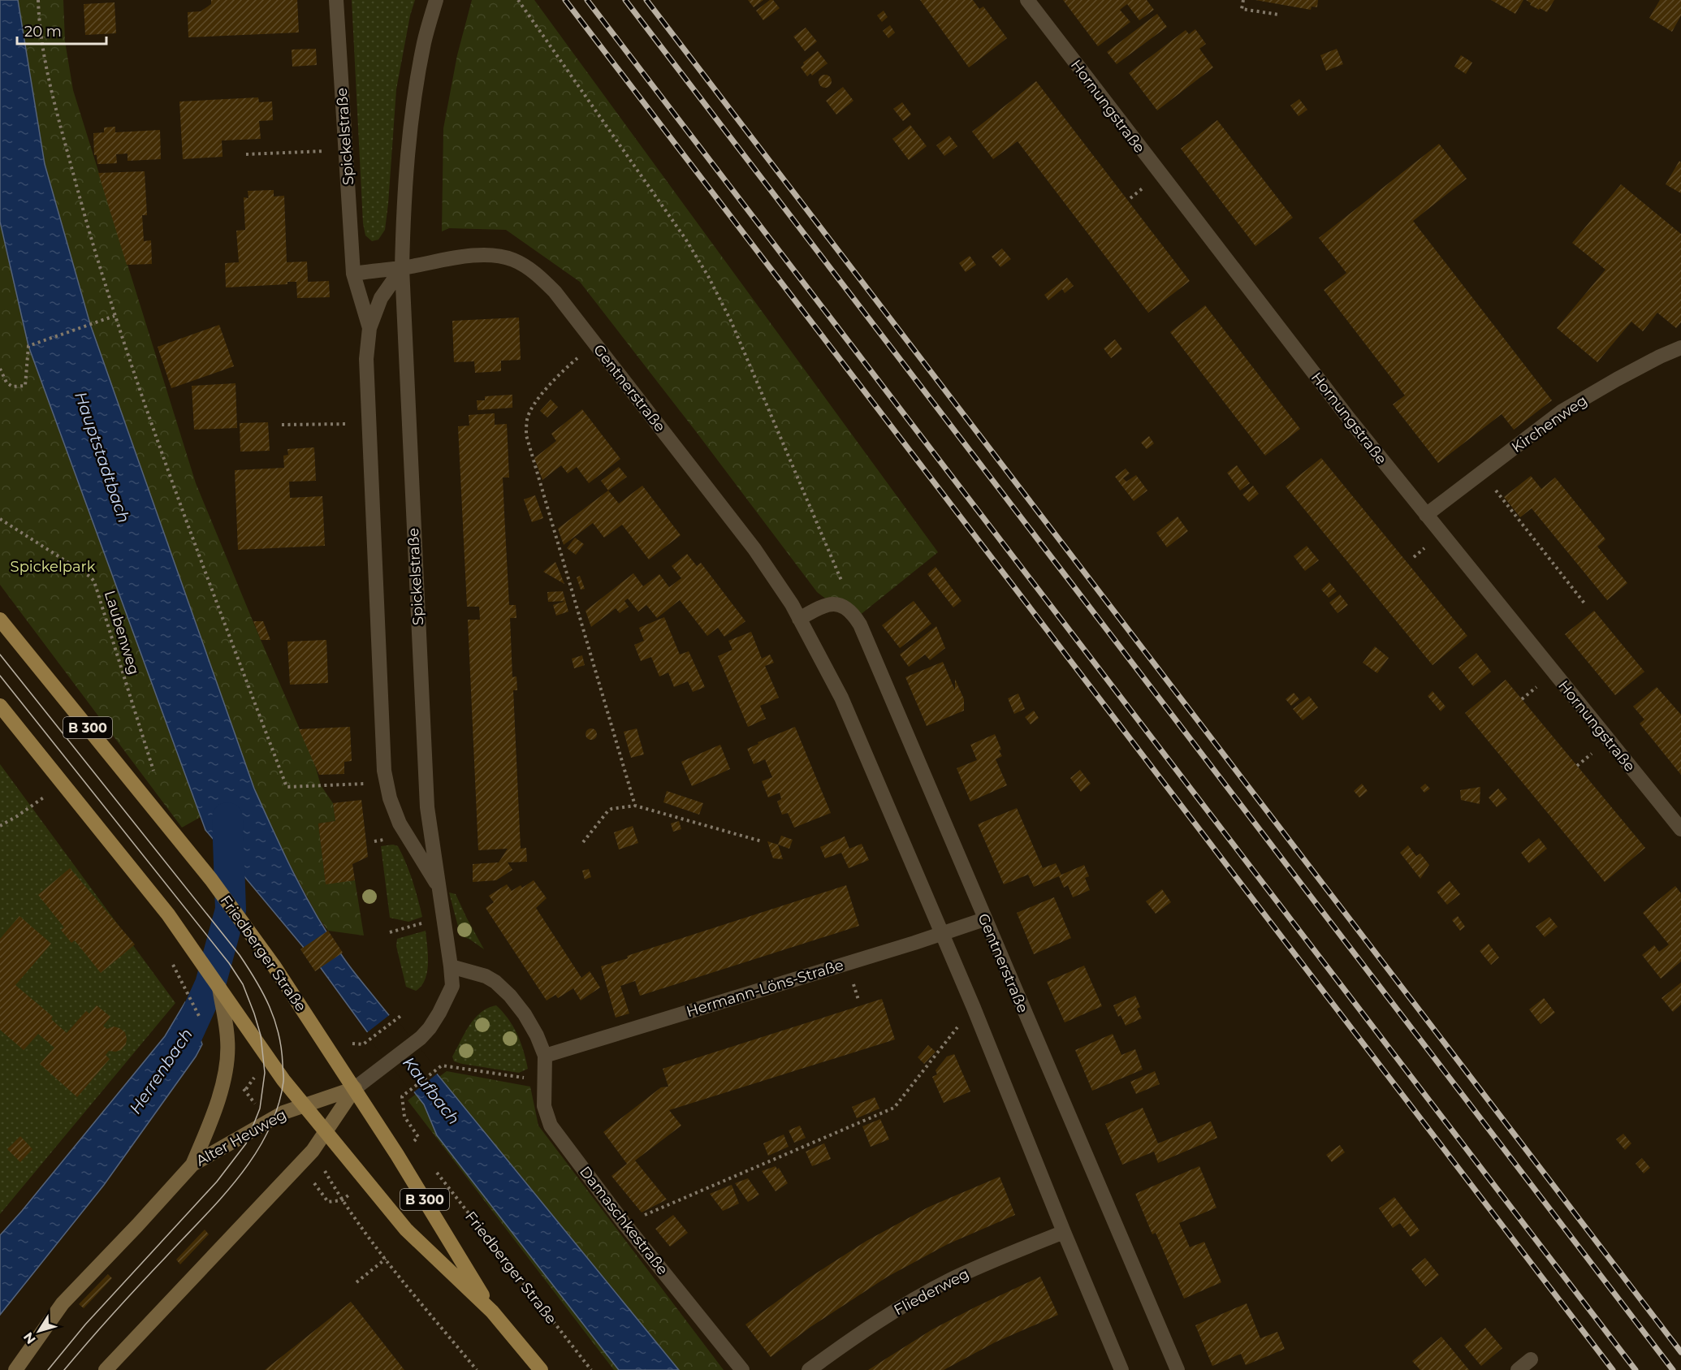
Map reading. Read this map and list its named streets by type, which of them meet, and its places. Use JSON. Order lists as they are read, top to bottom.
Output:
{
  "streets": {
    "main road": ["B 300", "Friedberger Straße"],
    "street": [
      "Hornungstraße",
      "Spickelstraße",
      "Gentnerstraße",
      "Kirchenweg",
      "Hermann-Löns-Straße",
      "Alter Heuweg",
      "Damaschkestraße",
      "Fliederweg"
    ],
    "path": ["Laubenweg"]
  },
  "crossings": [
    ["Hornungstraße", "Kirchenweg"],
    ["Spickelstraße", "Gentnerstraße"],
    ["Spickelstraße", "Friedberger Straße"],
    ["Spickelstraße", "Alter Heuweg"],
    ["Gentnerstraße", "Hermann-Löns-Straße"],
    ["Gentnerstraße", "Fliederweg"],
    ["Friedberger Straße", "Alter Heuweg"],
    ["Hermann-Löns-Straße", "Damaschkestraße"]
  ],
  "water": ["Hauptstadtbach", "Herrenbach", "Kaufbach"],
  "parks": ["Spickelpark"],
  "scale_bar": "20 m",
  "north": "bottom left"
}
